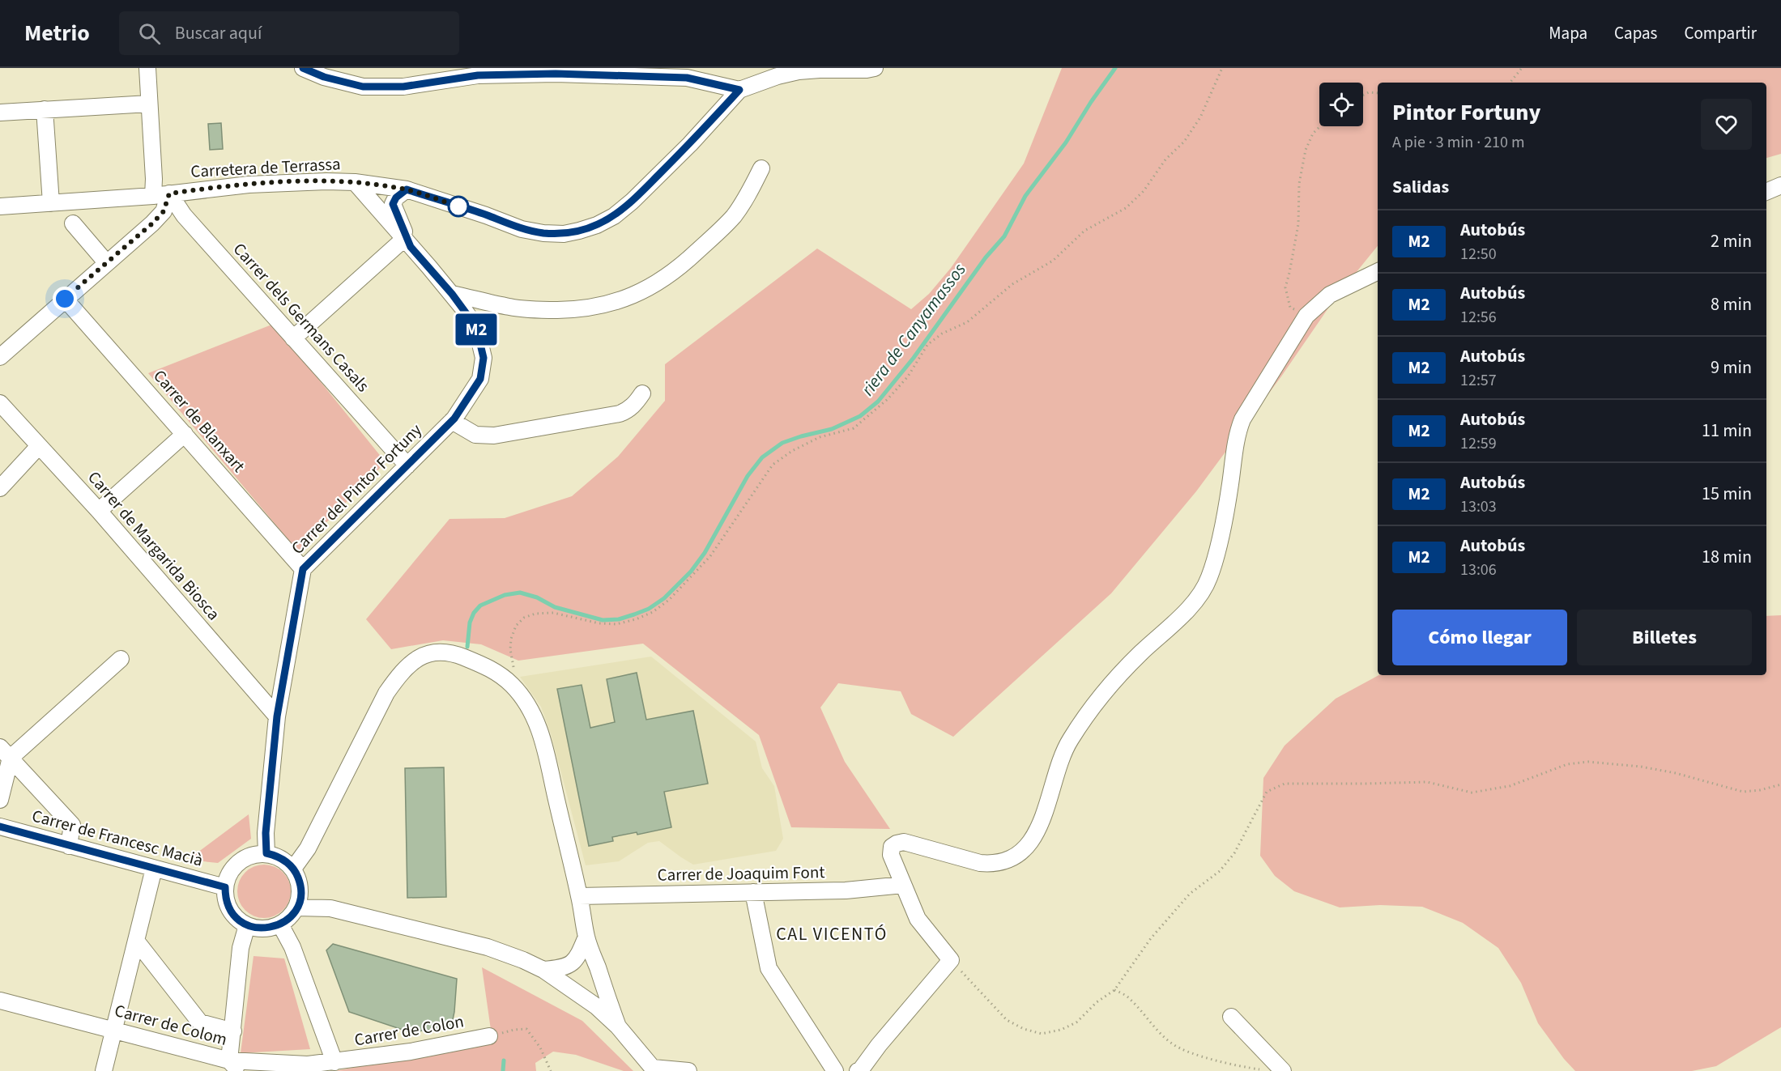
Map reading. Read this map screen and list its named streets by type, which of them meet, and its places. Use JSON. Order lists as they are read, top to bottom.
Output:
{
  "streets": {
    "street": [
      "Carretera de Terrassa",
      "Carrer dels Germans Casals",
      "Carrer de Blanxart",
      "Carrer del Pintor Fortuny",
      "Carrer de Margarida Biosca",
      "Carrer de Francesc Macià",
      "Carrer de Joaquim Font",
      "Carrer de Colom",
      "Carrer de Colon"
    ]
  },
  "crossings": [
    ["Carretera de Terrassa", "Carrer dels Germans Casals"],
    ["Carretera de Terrassa", "Carrer del Pintor Fortuny"],
    ["Carrer dels Germans Casals", "Carrer del Pintor Fortuny"],
    ["Carrer de Blanxart", "Carrer del Pintor Fortuny"],
    ["Carrer del Pintor Fortuny", "Carrer de Margarida Biosca"],
    ["Carrer del Pintor Fortuny", "Carrer de Francesc Macià"],
    ["Carrer de Colom", "Carrer de Colon"]
  ],
  "districts": ["CAL VICENTÓ"],
  "water": ["riera de Canyamassos"],
  "lines": ["bus line M2"],
  "page": {
    "header": "Metrio",
    "search": "Buscar aquí",
    "nav": ["Mapa", "Capas", "Compartir"],
    "on_map": "M2",
    "heading": [
      ["Pintor Fortuny", "A pie · 3 min · 210 m"],
      "Salidas"
    ],
    "list": [
      {
        "mark": "M2",
        "name": "Autobús",
        "note": "12:50",
        "value": "2 min"
      },
      {
        "mark": "M2",
        "name": "Autobús",
        "note": "12:56",
        "value": "8 min"
      },
      {
        "mark": "M2",
        "name": "Autobús",
        "note": "12:57",
        "value": "9 min"
      },
      {
        "mark": "M2",
        "name": "Autobús",
        "note": "12:59",
        "value": "11 min"
      },
      {
        "mark": "M2",
        "name": "Autobús",
        "note": "13:03",
        "value": "15 min"
      },
      {
        "mark": "M2",
        "name": "Autobús",
        "note": "13:06",
        "value": "18 min"
      }
    ],
    "buttons": ["Cómo llegar", "Billetes"]
  }
}
